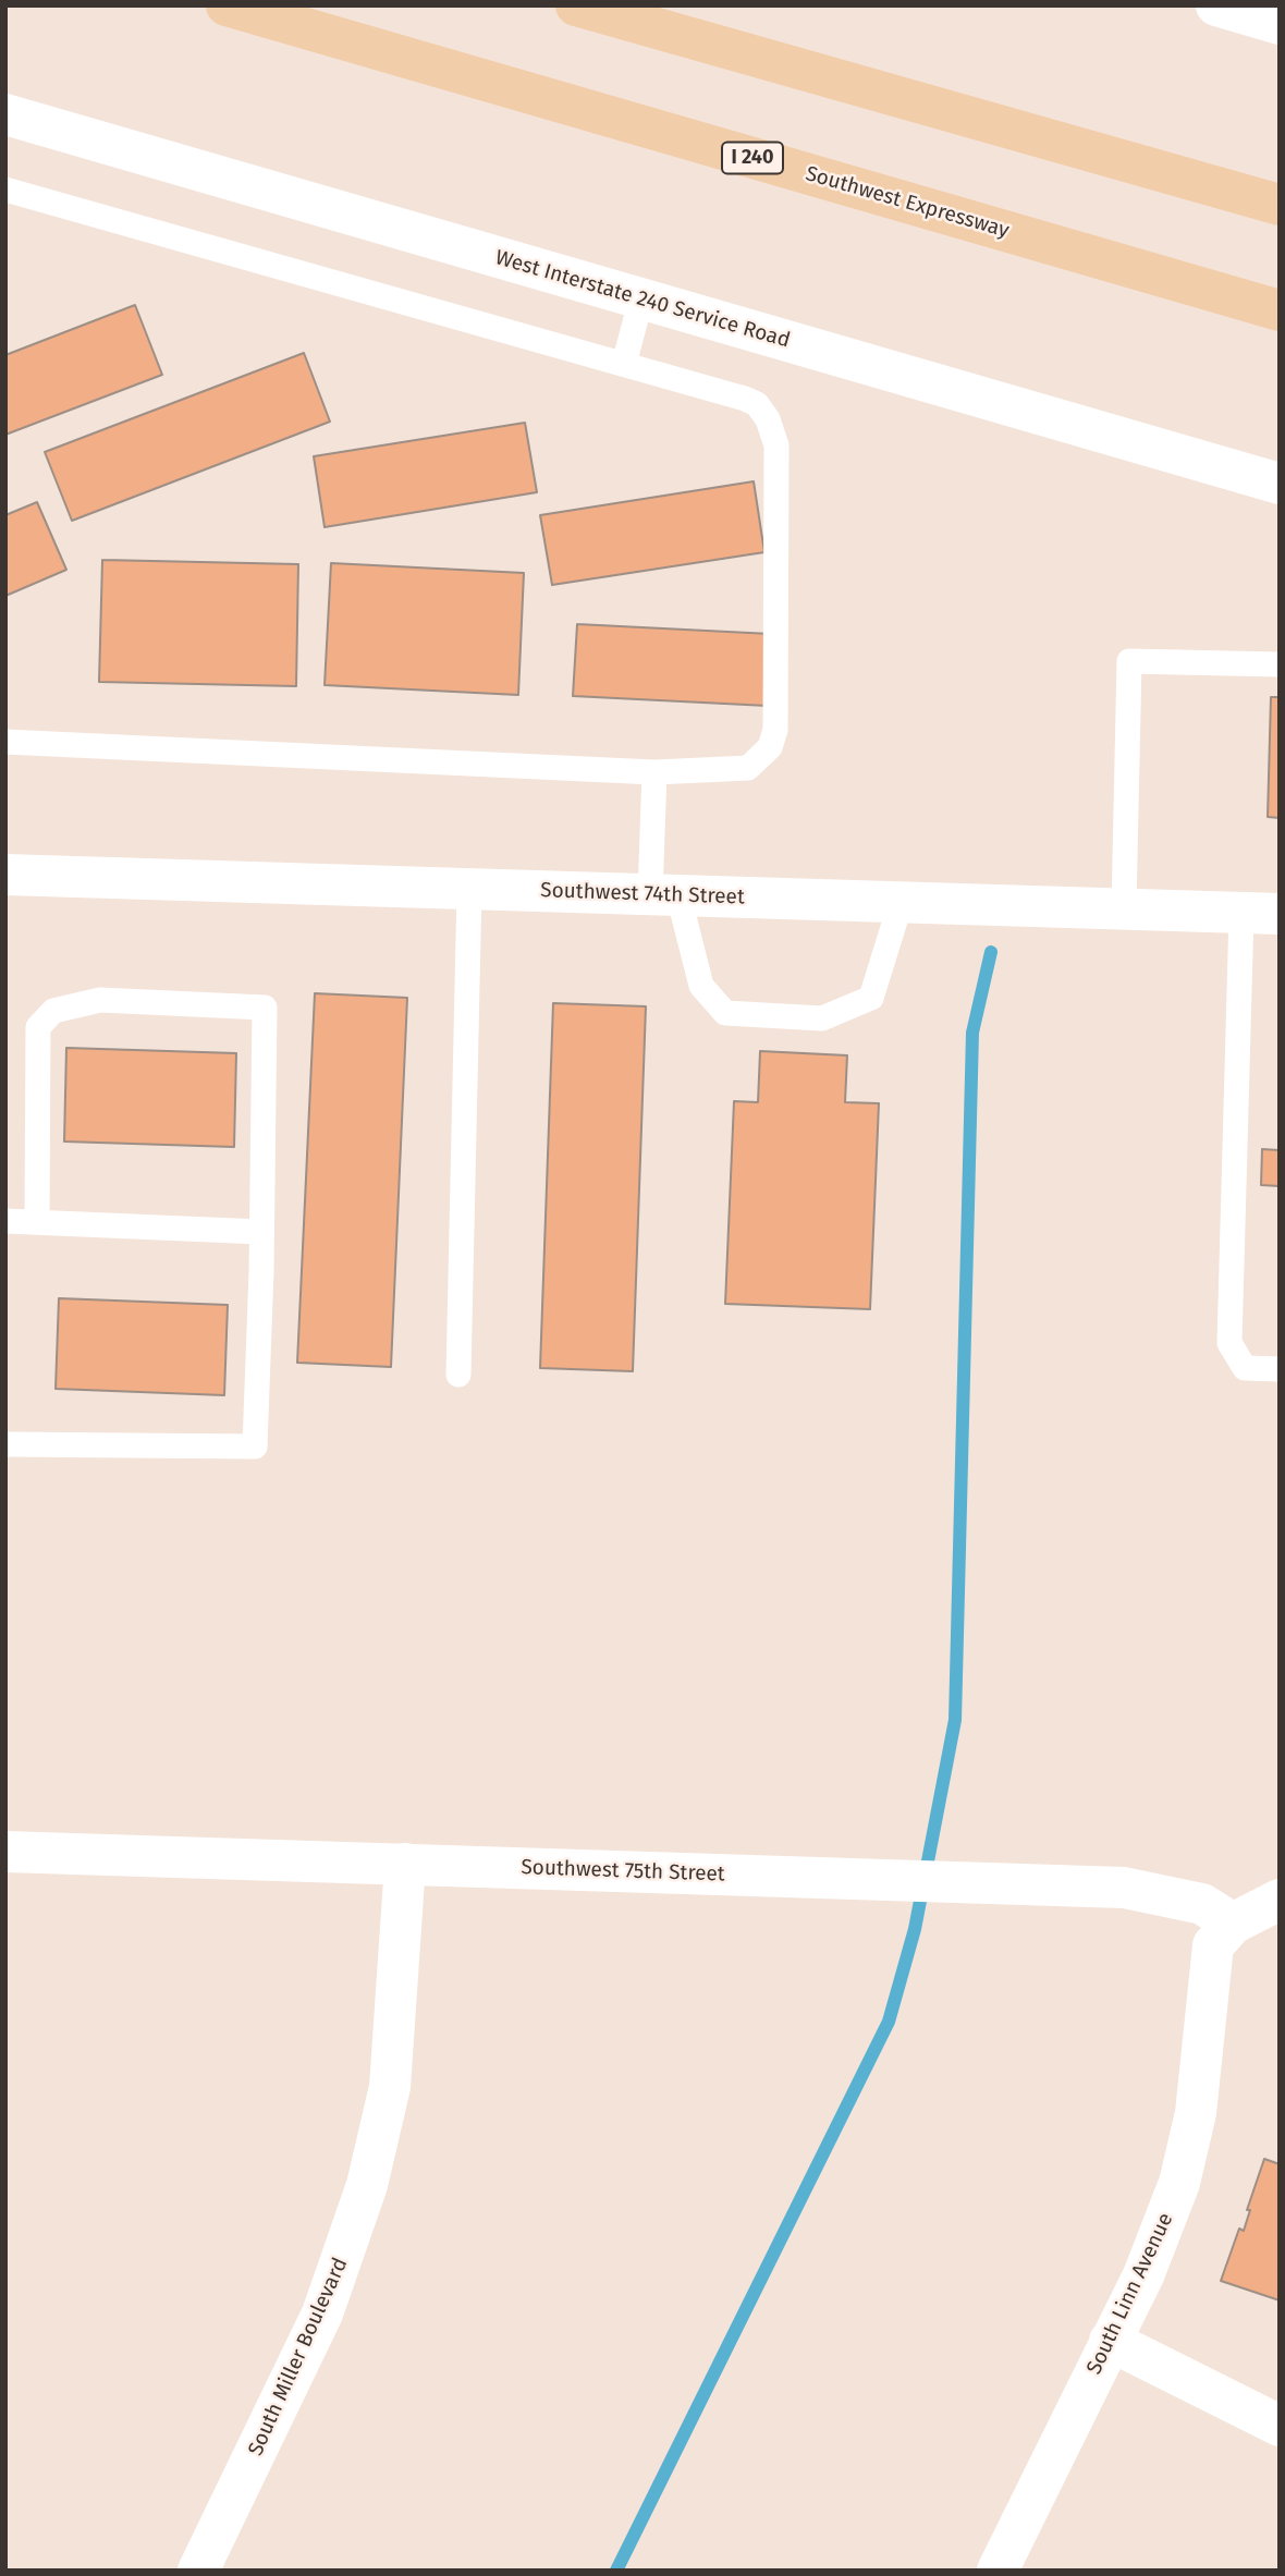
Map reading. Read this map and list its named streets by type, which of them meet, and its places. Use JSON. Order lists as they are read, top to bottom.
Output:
{
  "streets": {
    "highway": ["I 240", "Southwest Expressway"],
    "street": [
      "West Interstate 240 Service Road",
      "Southwest 74th Street",
      "Southwest 75th Street",
      "South Linn Avenue",
      "South Miller Boulevard"
    ]
  },
  "crossings": [
    ["Southwest 75th Street", "South Linn Avenue"],
    ["Southwest 75th Street", "South Miller Boulevard"]
  ]
}
